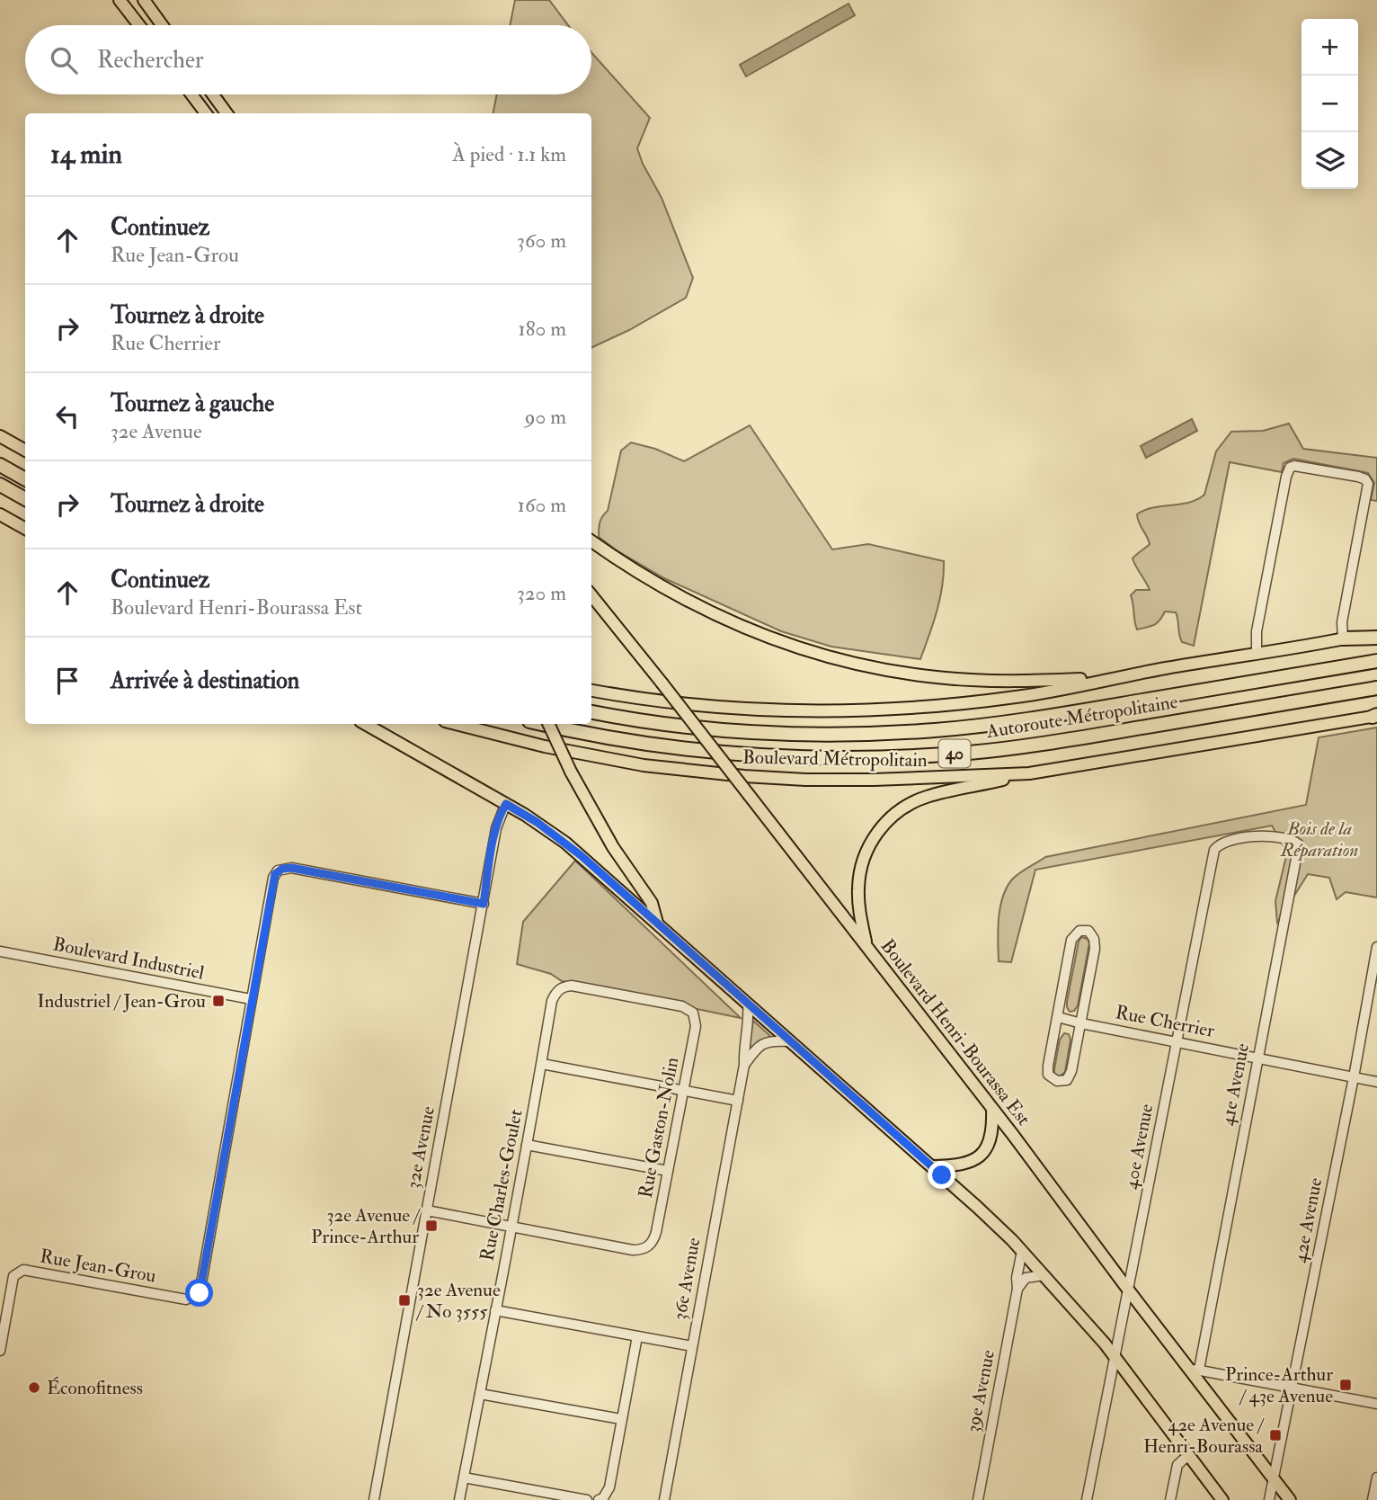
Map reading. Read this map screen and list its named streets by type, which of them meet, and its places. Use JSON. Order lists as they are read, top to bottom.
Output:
{
  "streets": {
    "highway": ["Autoroute Métropolitaine", "40"],
    "main road": ["Boulevard Métropolitain", "Boulevard Henri-Bourassa Est"],
    "street": [
      "Boulevard Industriel",
      "Rue Cherrier",
      "41e Avenue",
      "Rue Gaston-Nolin",
      "40e Avenue",
      "32e Avenue",
      "Rue Charles-Goulet",
      "42e Avenue",
      "Rue Jean-Grou",
      "36e Avenue",
      "39e Avenue"
    ]
  },
  "crossings": [
    ["Boulevard Industriel", "Rue Jean-Grou"],
    ["Rue Cherrier", "41e Avenue"],
    ["Rue Cherrier", "40e Avenue"],
    ["Rue Cherrier", "42e Avenue"],
    ["Boulevard Henri-Bourassa Est", "41e Avenue"],
    ["Boulevard Henri-Bourassa Est", "40e Avenue"],
    ["Boulevard Henri-Bourassa Est", "42e Avenue"],
    ["41e Avenue", "40e Avenue"],
    ["Rue Gaston-Nolin", "Rue Charles-Goulet"],
    ["32e Avenue", "Rue Jean-Grou"]
  ],
  "parks": ["Bois de la Réparation"],
  "places": {
    "transit": [
      "Industriel / Jean-Grou",
      "32e Avenue / Prince-Arthur",
      "32e Avenue / No 3555",
      "Prince-Arthur / 43e Avenue",
      "42e Avenue / Henri-Bourassa"
    ],
    "other": ["Éconofitness"]
  },
  "page": {
    "map_buttons": ["+", "−"],
    "search": "Rechercher",
    "heading": ["14 min", "À pied · 1.1 km"],
    "list": [
      ["Continuez", "Rue Jean-Grou", "360 m"],
      ["Tournez à droite", "Rue Cherrier", "180 m"],
      ["Tournez à gauche", "32e Avenue", "90 m"],
      ["Tournez à droite", "160 m"],
      ["Continuez", "Boulevard Henri-Bourassa Est", "320 m"],
      "Arrivée à destination"
    ]
  }
}
